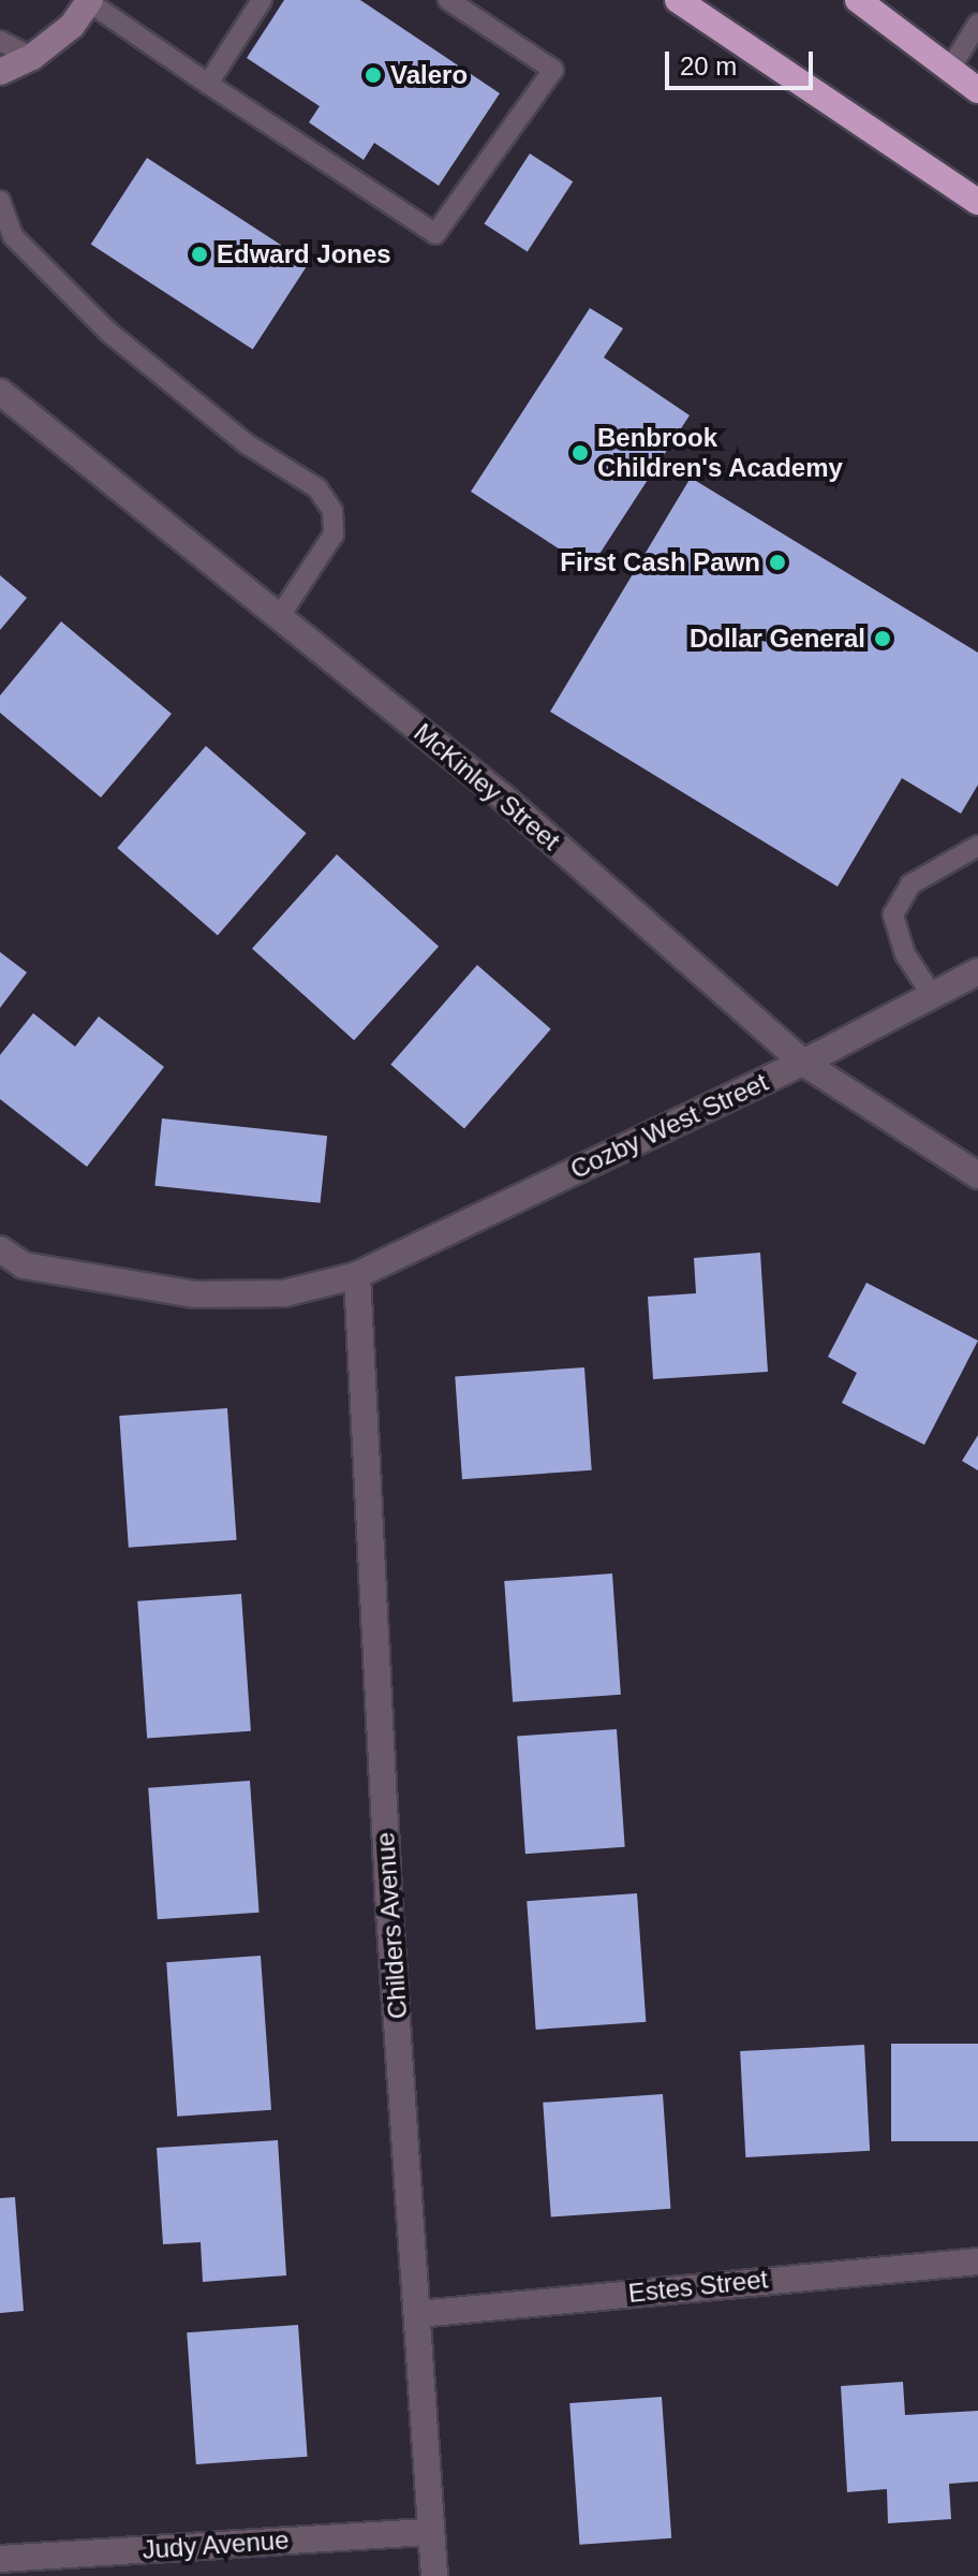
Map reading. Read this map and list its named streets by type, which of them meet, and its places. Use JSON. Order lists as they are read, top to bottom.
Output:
{
  "streets": {
    "street": [
      "McKinley Street",
      "Cozby West Street",
      "Childers Avenue",
      "Estes Street",
      "Judy Avenue"
    ]
  },
  "crossings": [
    ["McKinley Street", "Cozby West Street"],
    ["Cozby West Street", "Childers Avenue"],
    ["Childers Avenue", "Estes Street"],
    ["Childers Avenue", "Judy Avenue"]
  ],
  "places": [
    "Valero",
    "Edward Jones",
    "Benbrook Children's Academy",
    "First Cash Pawn",
    "Dollar General"
  ],
  "scale_bar": "20 m"
}
